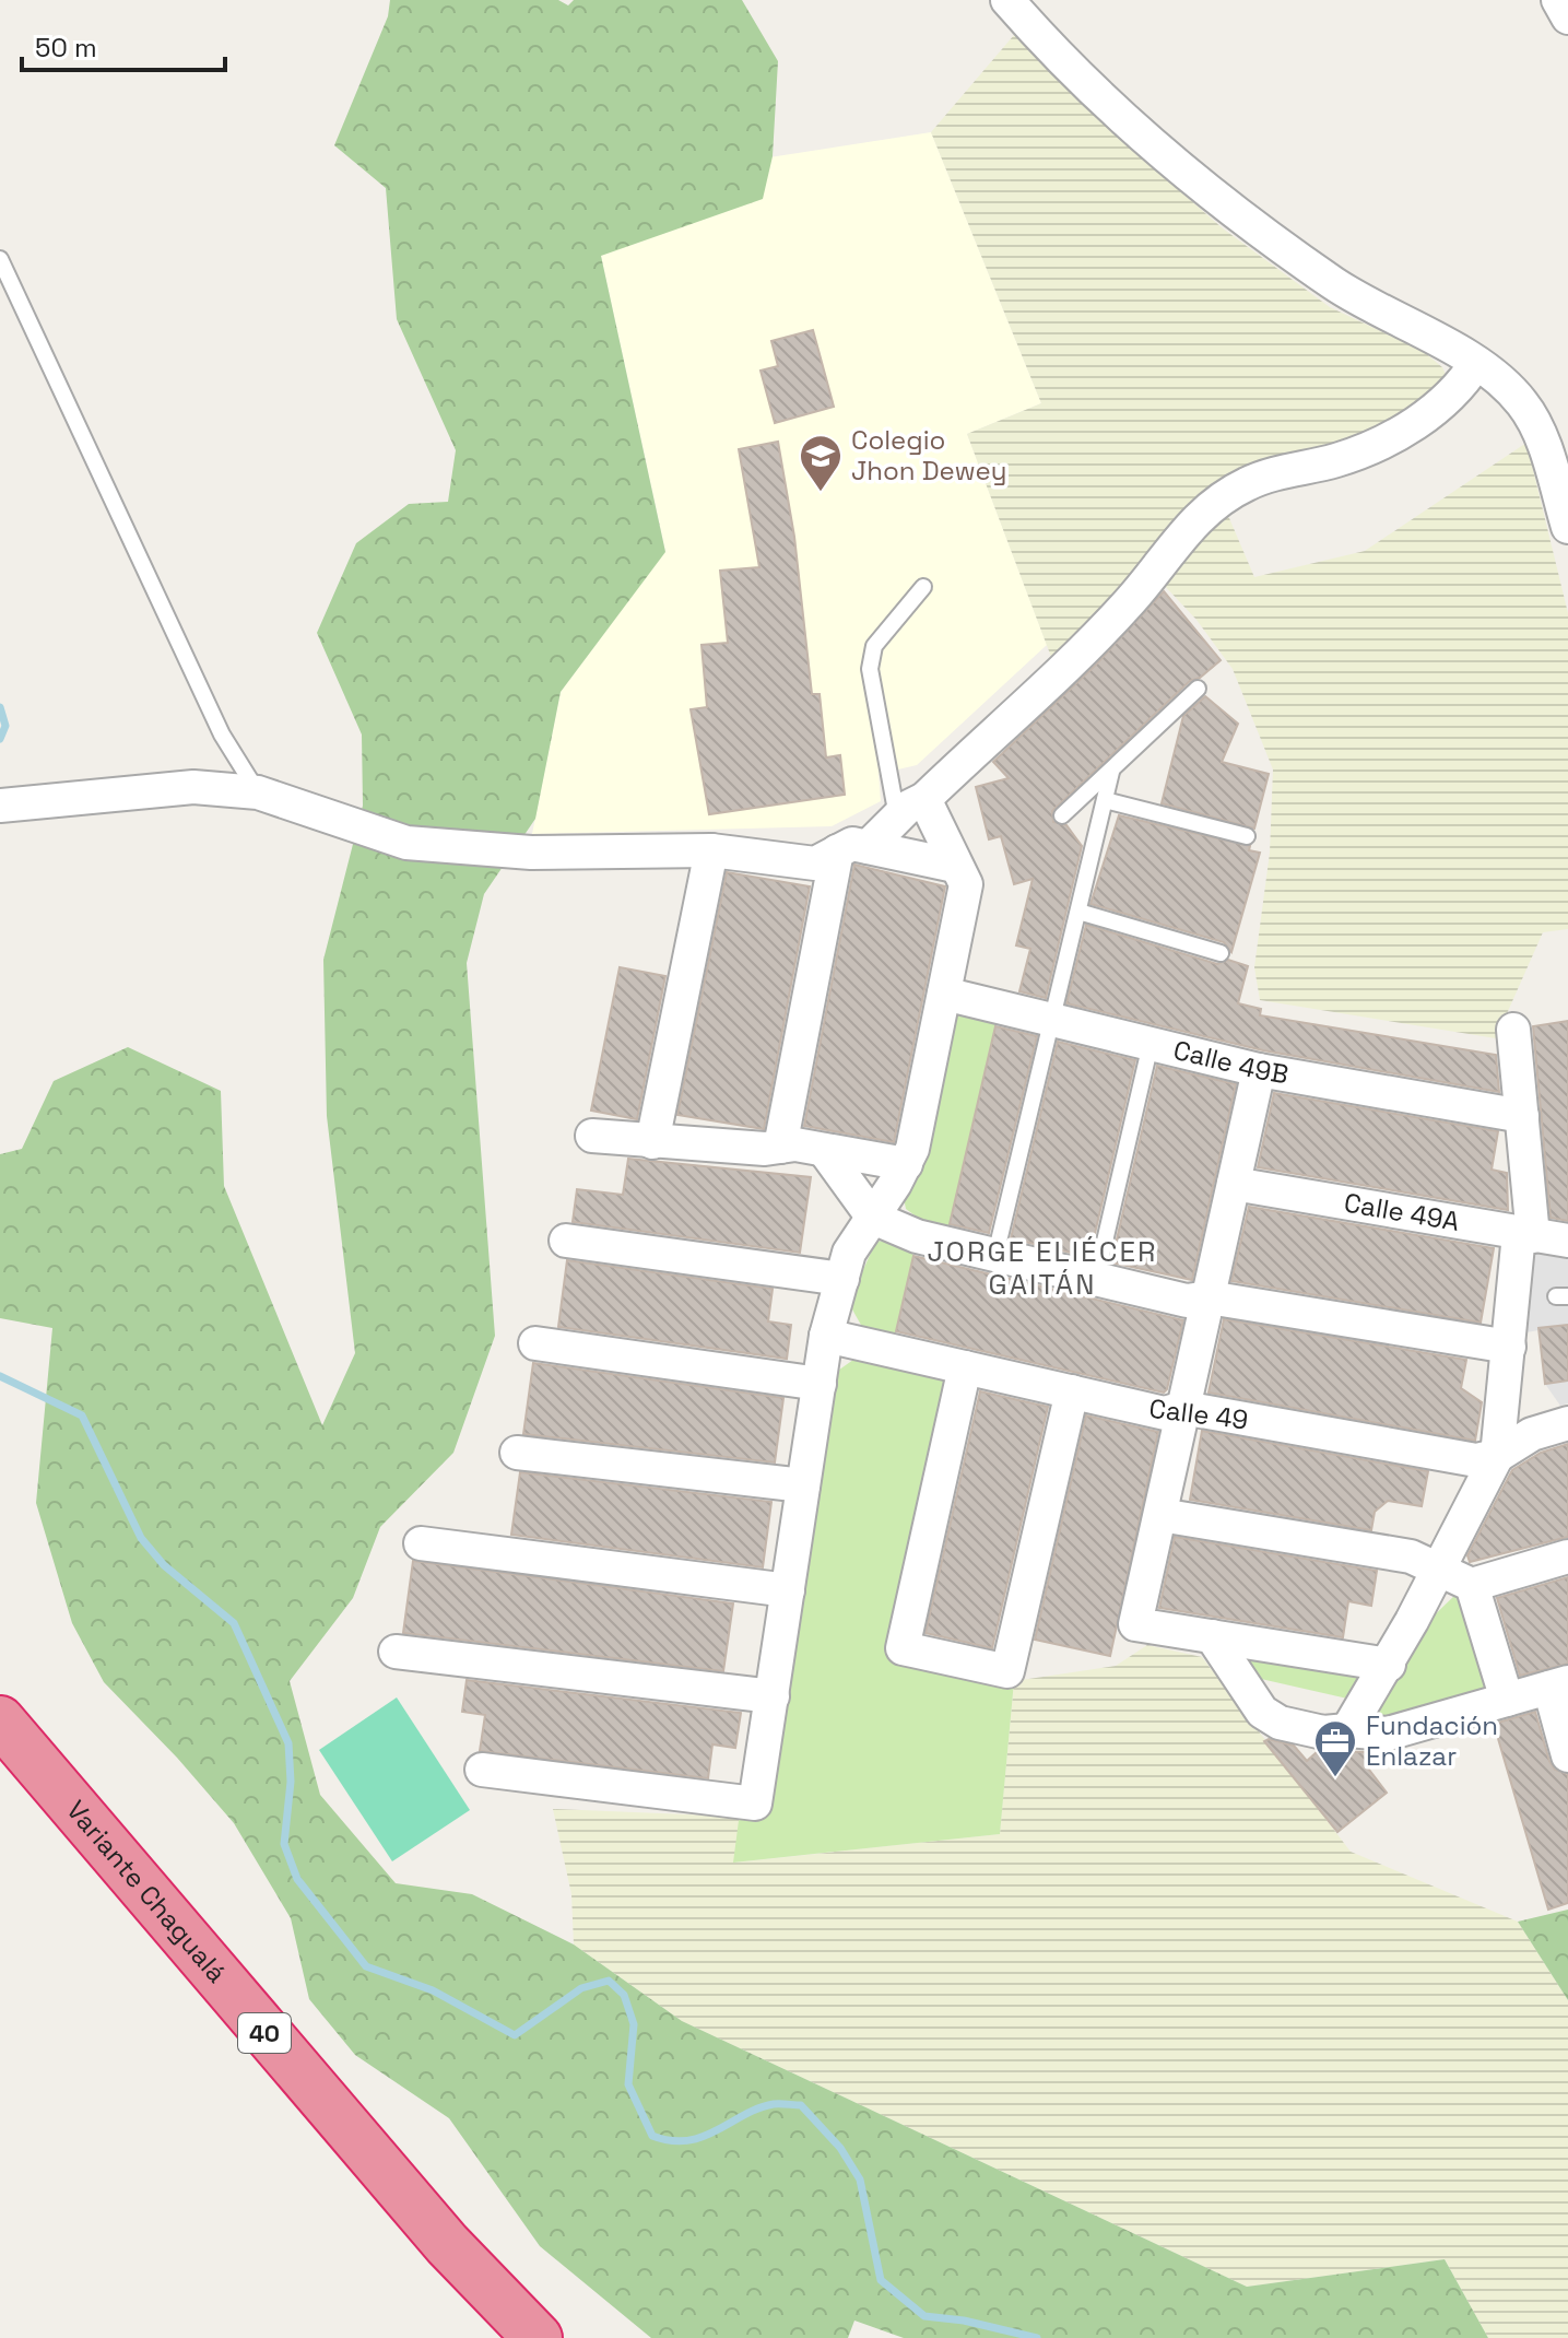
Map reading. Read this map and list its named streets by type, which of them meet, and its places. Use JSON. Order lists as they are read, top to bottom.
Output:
{
  "streets": {
    "highway": ["Variante Chagualá", "40"],
    "street": ["Calle 49B", "Calle 49A", "Calle 49"]
  },
  "districts": ["JORGE ELIÉCER GAITÁN"],
  "places": {
    "school or university": ["Colegio Jhon Dewey"],
    "office": ["Fundación Enlazar"]
  },
  "scale_bar": "50 m"
}
